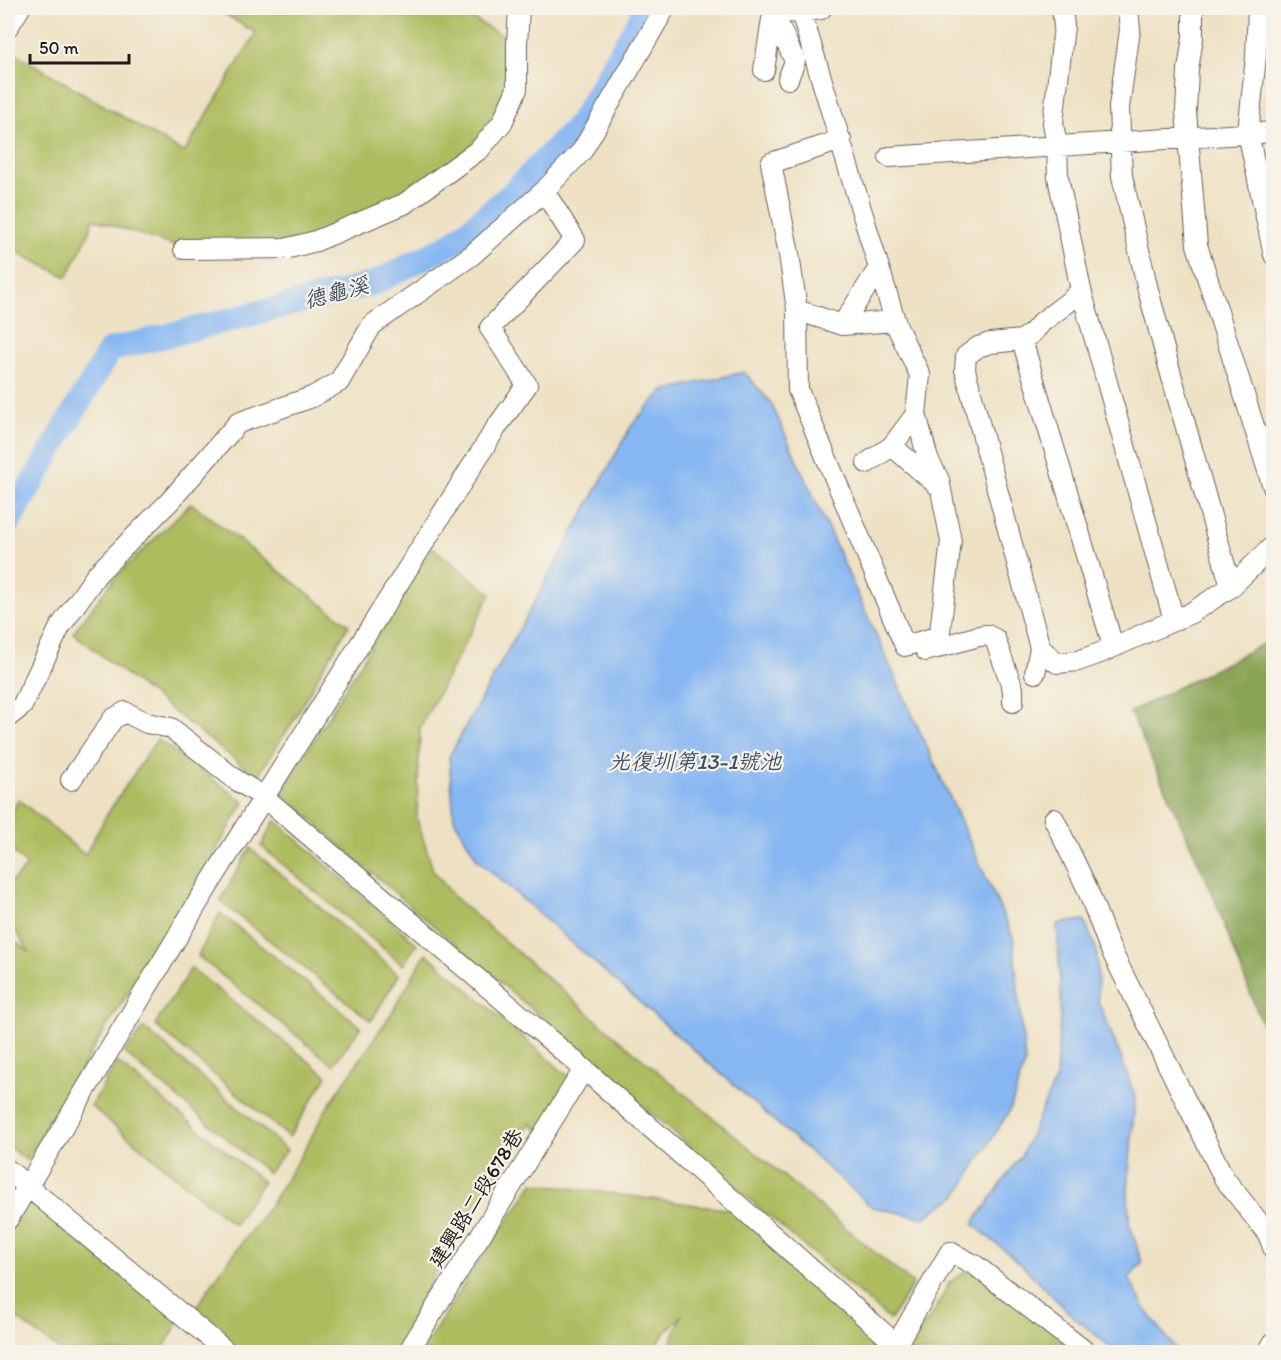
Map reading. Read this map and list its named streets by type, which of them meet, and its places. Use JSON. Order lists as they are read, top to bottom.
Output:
{
  "streets": {
    "street": ["建興路二段678巷"]
  },
  "water": ["德龜溪", "光復圳第13-1號池"],
  "scale_bar": "50 m"
}
